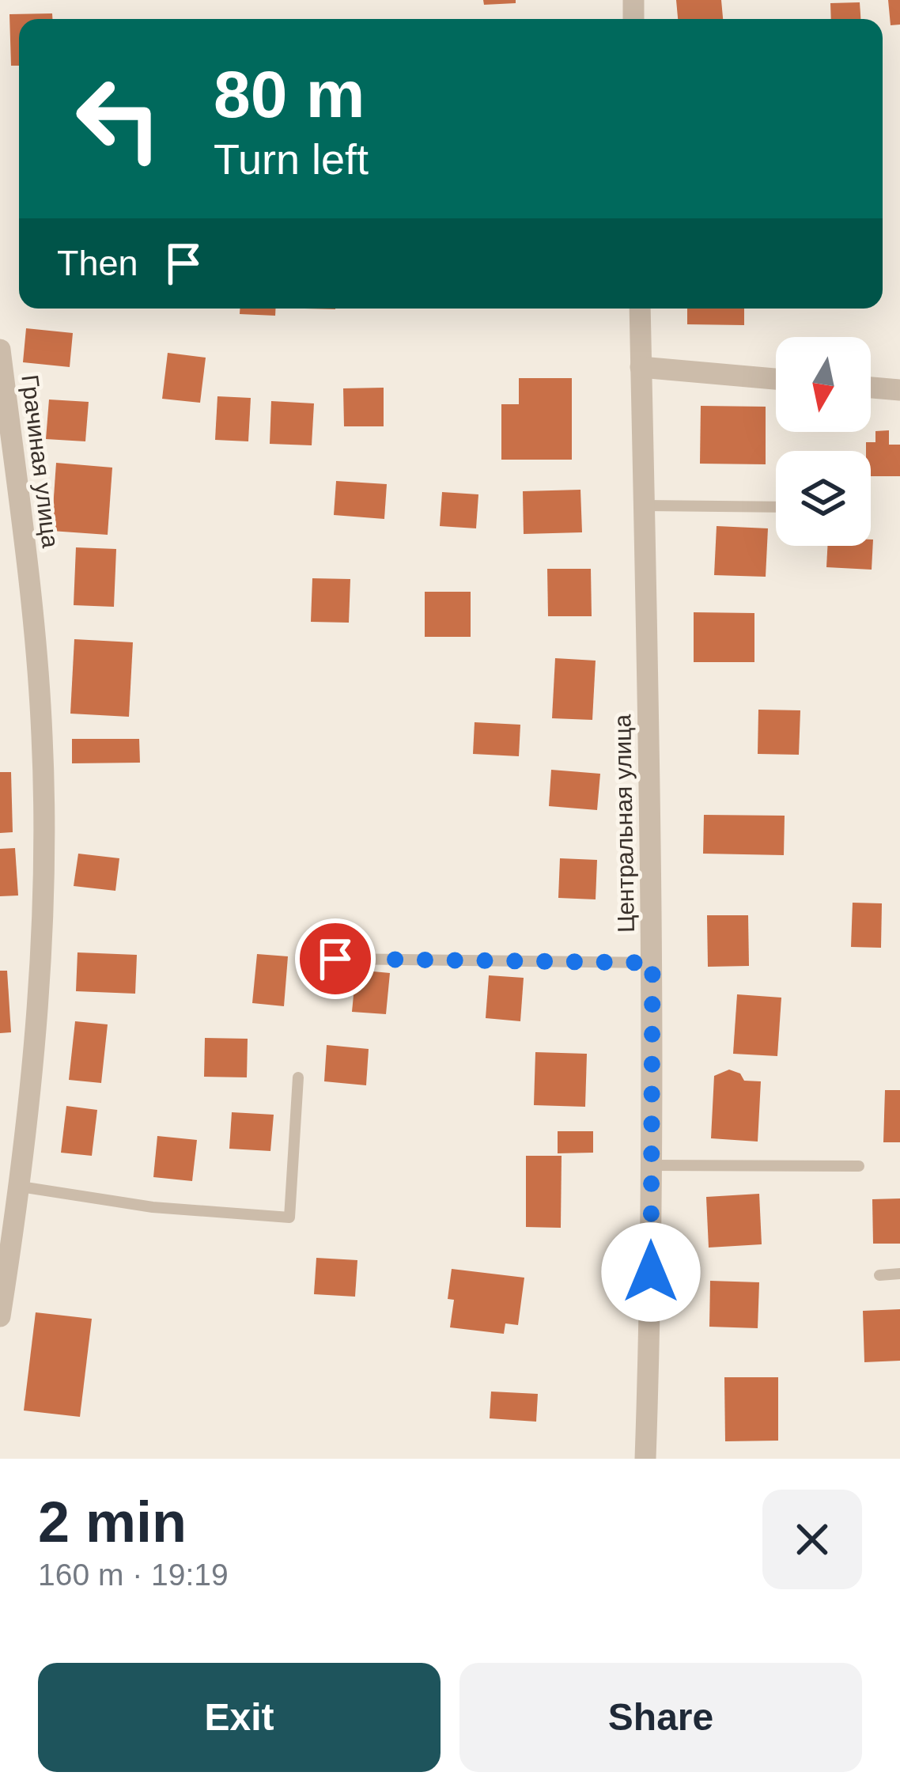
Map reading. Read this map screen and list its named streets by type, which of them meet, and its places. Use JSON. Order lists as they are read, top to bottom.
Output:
{
  "streets": {
    "street": ["Грачиная улица", "Центральная улица"]
  },
  "north": "bottom",
  "page": {
    "turn": ["80 m", "Turn left"],
    "then": "Then",
    "heading": ["2 min", "160 m · 19:19"],
    "buttons": ["Exit", "Share"]
  }
}
